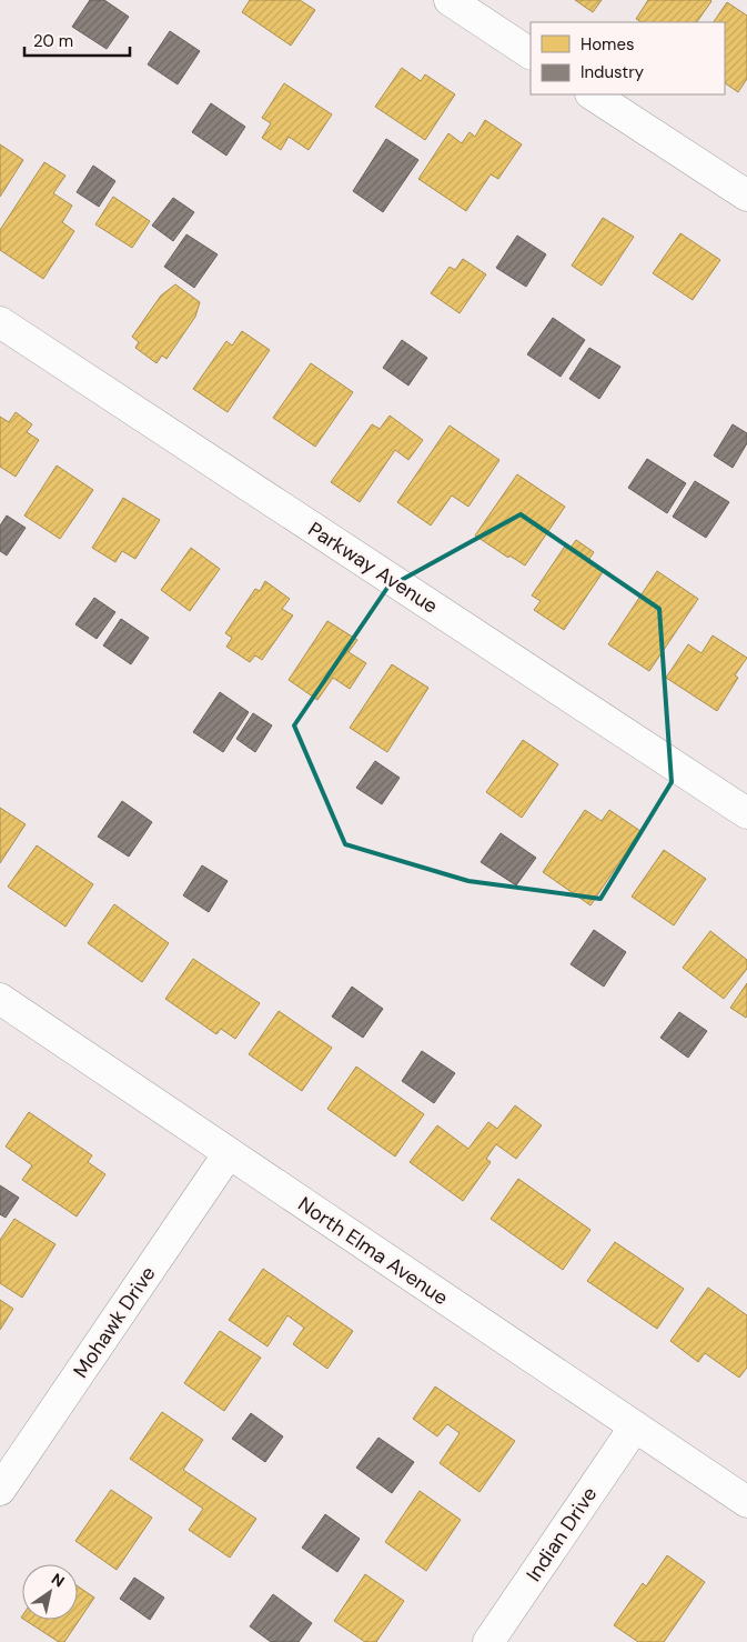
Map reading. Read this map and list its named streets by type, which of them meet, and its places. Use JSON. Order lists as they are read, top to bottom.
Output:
{
  "streets": {
    "street": [
      "Parkway Avenue",
      "North Elma Avenue",
      "Mohawk Drive",
      "Indian Drive"
    ]
  },
  "crossings": [
    ["North Elma Avenue", "Mohawk Drive"],
    ["North Elma Avenue", "Indian Drive"]
  ],
  "legend": ["Homes", "Industry"],
  "scale_bar": "20 m",
  "north": "top right"
}
